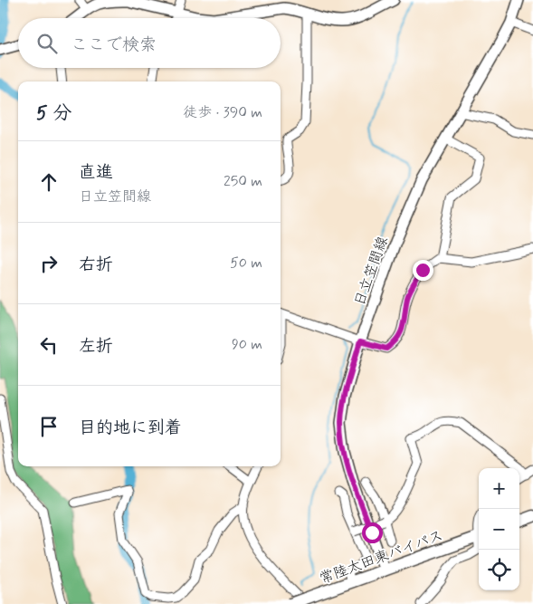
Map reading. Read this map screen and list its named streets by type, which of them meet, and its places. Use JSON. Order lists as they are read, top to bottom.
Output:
{
  "streets": {
    "highway": ["常陸太田東バイパス"],
    "main road": ["日立笠間線"]
  },
  "crossings": [
    ["日立笠間線", "常陸太田東バイパス"]
  ],
  "page": {
    "search": "ここで検索",
    "heading": ["5 分", "徒歩 · 390 m"],
    "list": [
      ["直進", "日立笠間線", "250 m"],
      ["右折", "50 m"],
      ["左折", "90 m"],
      "目的地に到着"
    ],
    "map_buttons": ["+", "−"]
  }
}
